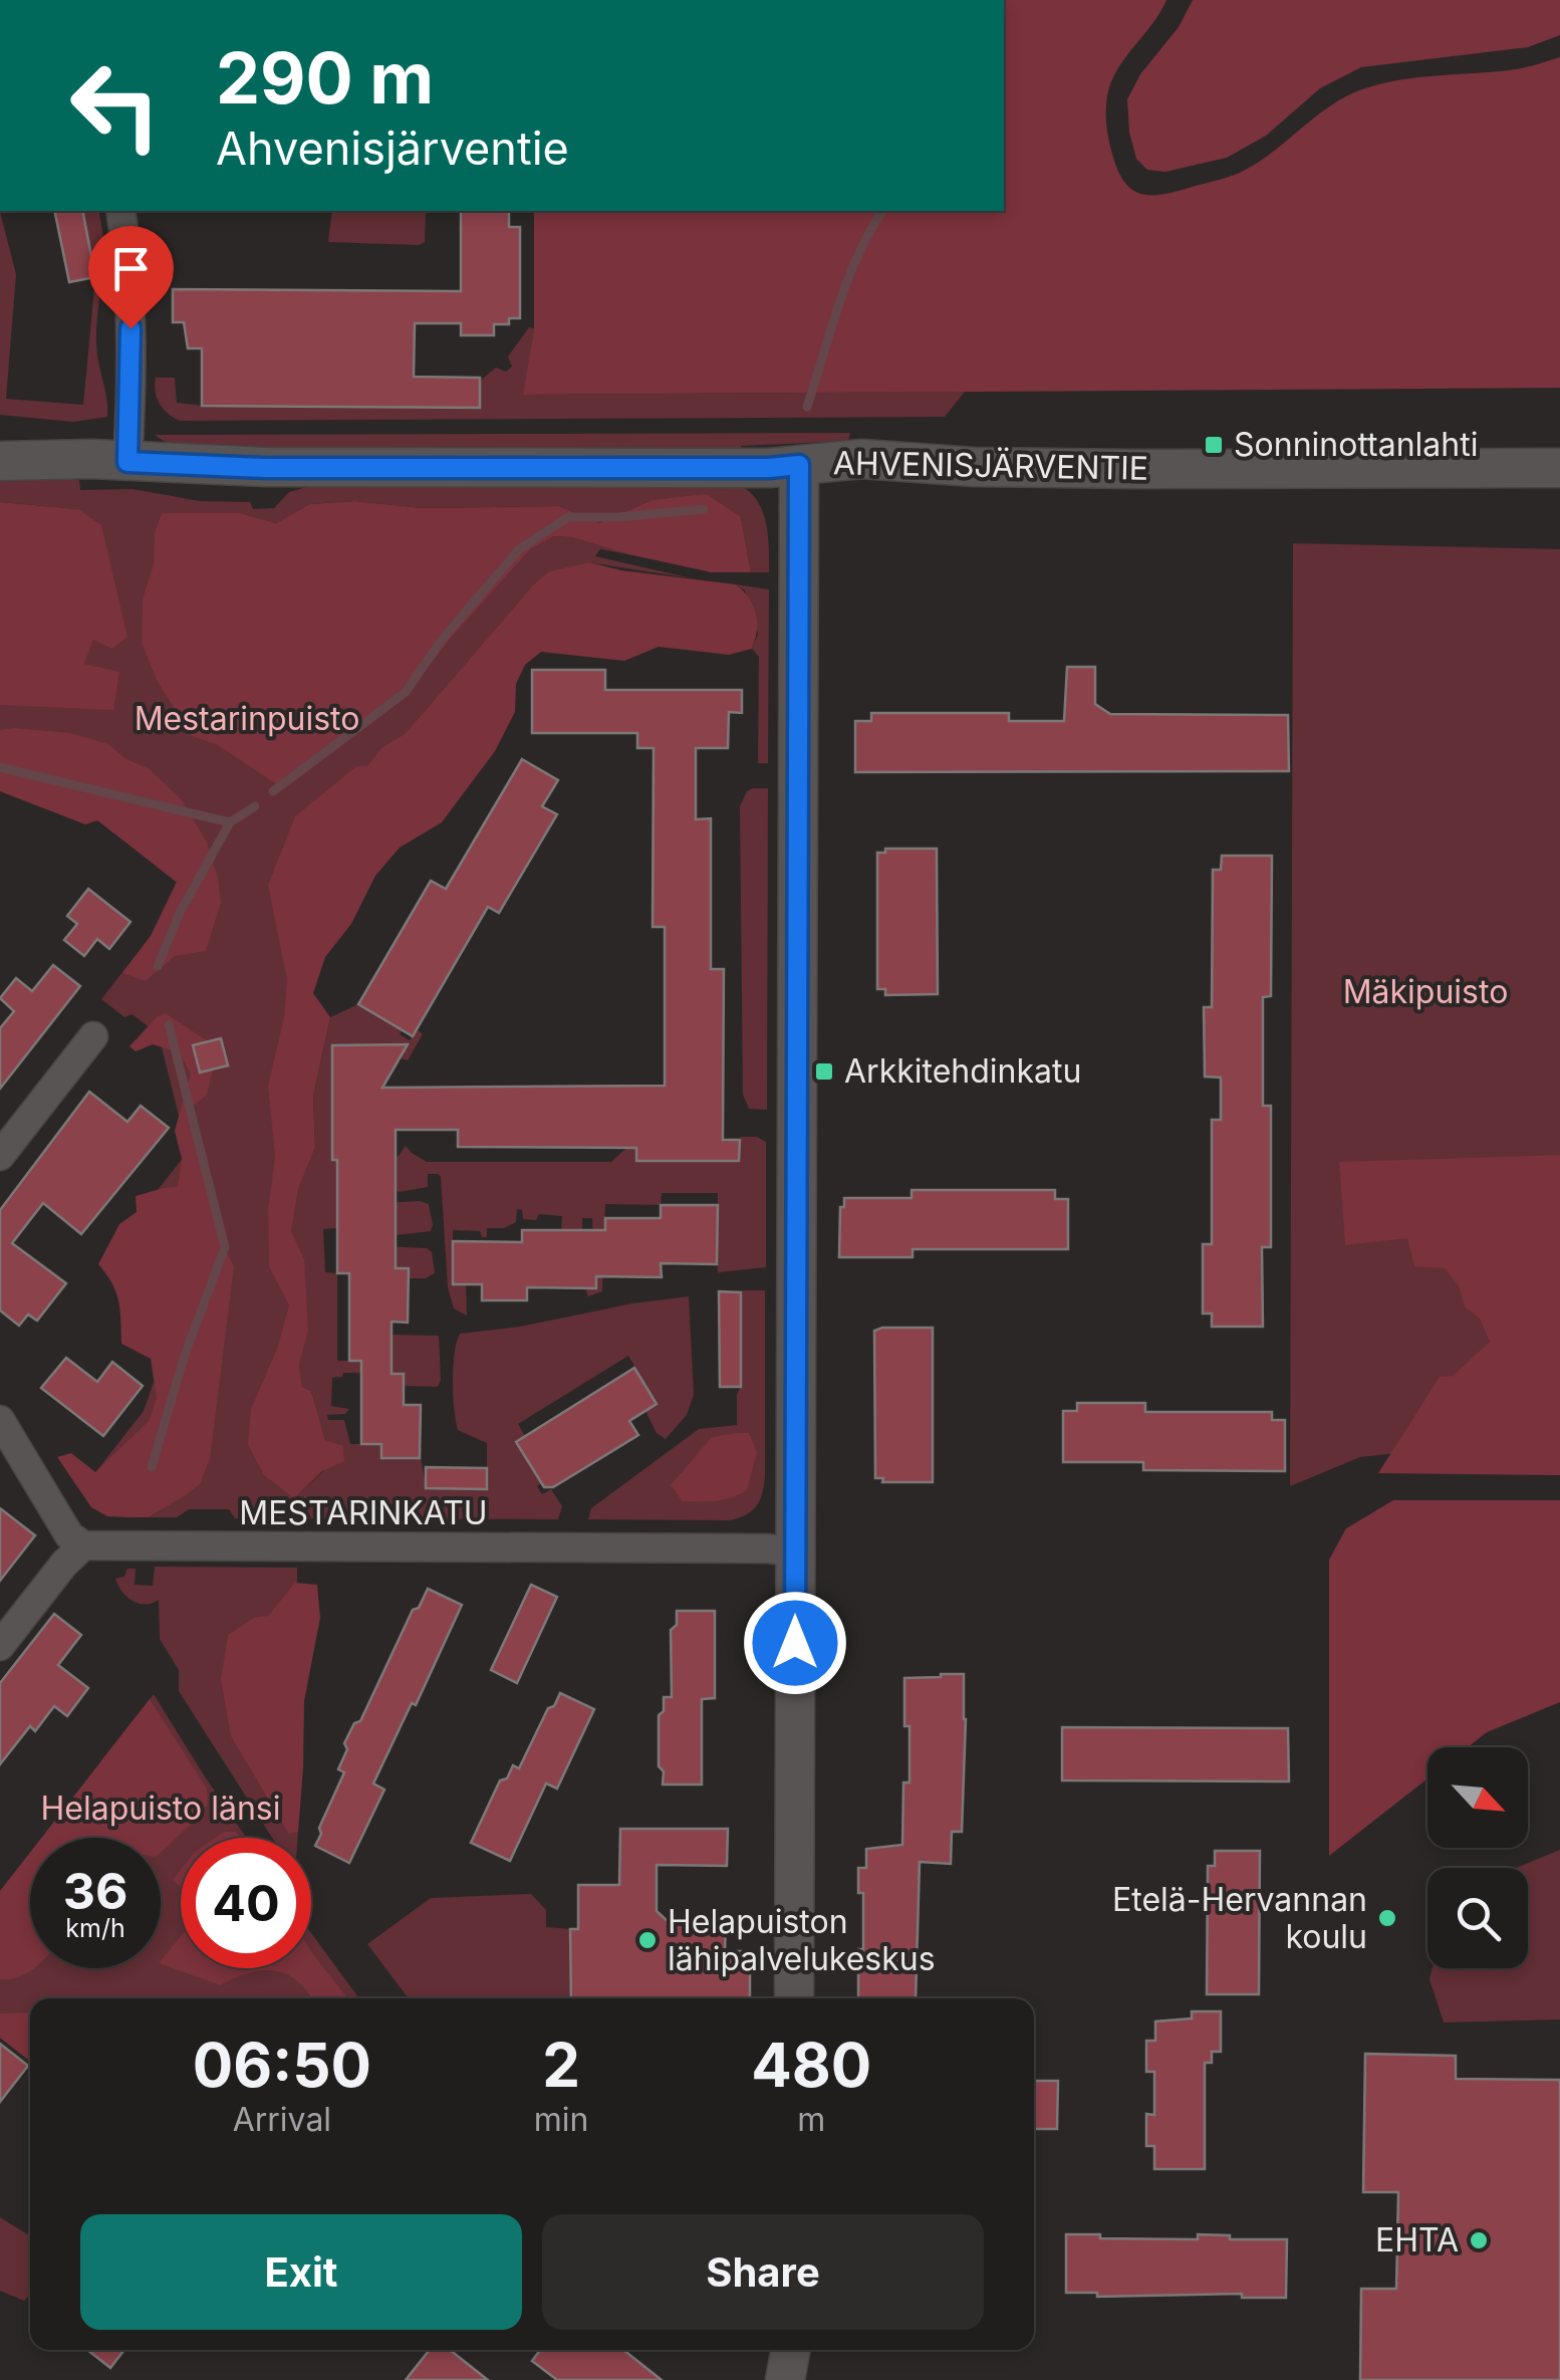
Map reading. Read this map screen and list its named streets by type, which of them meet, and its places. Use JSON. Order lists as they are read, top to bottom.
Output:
{
  "streets": {
    "street": ["AHVENISJÄRVENTIE", "MESTARINKATU"]
  },
  "parks": ["Mestarinpuisto", "Mäkipuisto", "Helapuisto länsi"],
  "places": {
    "transit": ["Sonninottanlahti", "Arkkitehdinkatu"],
    "other": ["Etelä-Hervannan koulu", "Helapuiston lähipalvelukeskus", "EHTA"]
  },
  "north": "bottom right",
  "page": {
    "turn": ["290 m", "Ahvenisjärventie"],
    "speed": "36 km/h",
    "limit": "40",
    "eta": [
      "06:50",
      "Arrival",
      "2",
      "min",
      "480",
      "m"
    ],
    "buttons": ["Exit", "Share"]
  }
}
